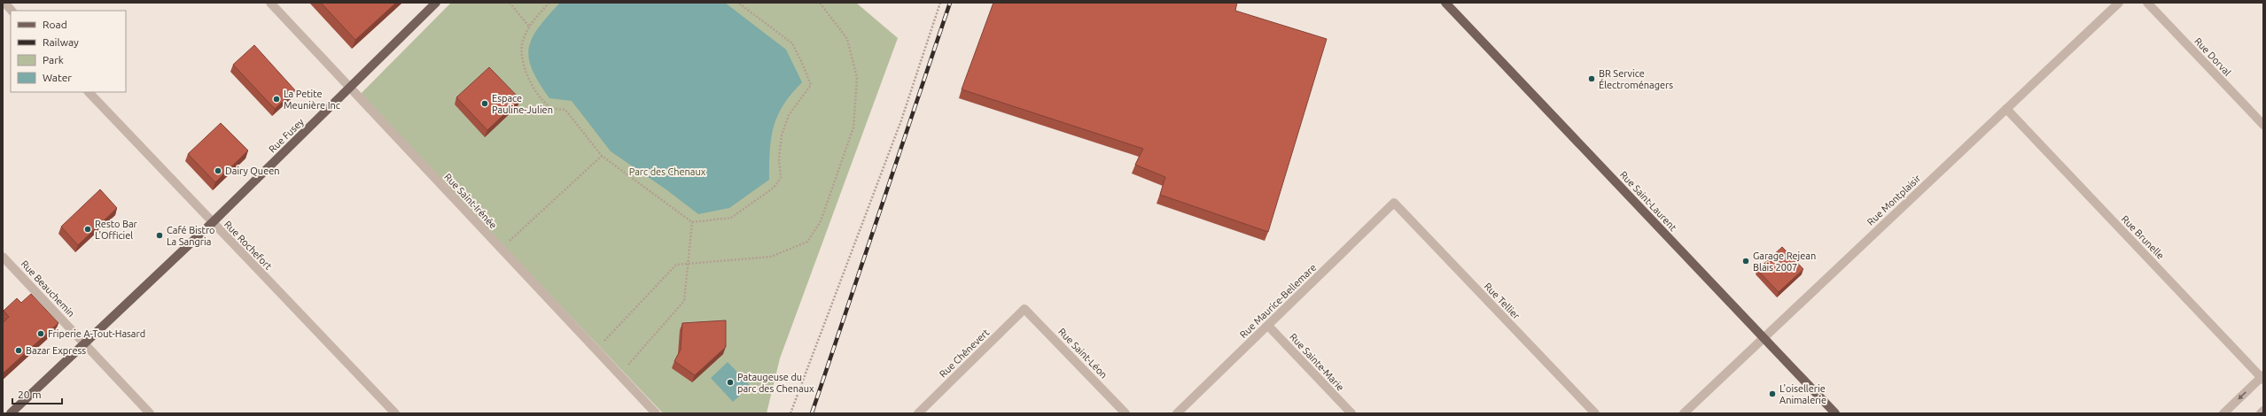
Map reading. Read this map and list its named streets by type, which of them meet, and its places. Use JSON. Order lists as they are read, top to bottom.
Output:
{
  "streets": {
    "main road": ["Rue Fusey", "Rue Saint-Laurent"],
    "street": [
      "Rue Dorval",
      "Rue Montplaisir",
      "Rue Saint-Irénée",
      "Rue Brunelle",
      "Rue Rochefort",
      "Rue Beauchemin",
      "Rue Maurice-Bellemare",
      "Rue Tellier",
      "Rue Chênevert",
      "Rue Saint-Léon",
      "Rue Sainte-Marie"
    ]
  },
  "crossings": [
    ["Rue Fusey", "Rue Saint-Irénée"],
    ["Rue Fusey", "Rue Rochefort"],
    ["Rue Fusey", "Rue Beauchemin"],
    ["Rue Montplaisir", "Rue Saint-Laurent"],
    ["Rue Montplaisir", "Rue Brunelle"],
    ["Rue Maurice-Bellemare", "Rue Tellier"],
    ["Rue Maurice-Bellemare", "Rue Sainte-Marie"],
    ["Rue Chênevert", "Rue Saint-Léon"]
  ],
  "parks": ["Parc des Chenaux"],
  "places": [
    "BR Service Électroménagers",
    "La Petite Meunière Inc",
    "Espace Pauline-Julien",
    "Dairy Queen",
    "Resto Bar L'Officiel",
    "Café Bistro La Sangria",
    "Garage Rejean Blais 2007",
    "Friperie A-Tout-Hasard",
    "Bazar Express",
    "Pataugeuse du parc des Chenaux",
    "L'oisellerie Animalerie"
  ],
  "legend": [
    "Road",
    "Railway",
    "Park",
    "Water"
  ],
  "scale_bar": "20 m"
}
